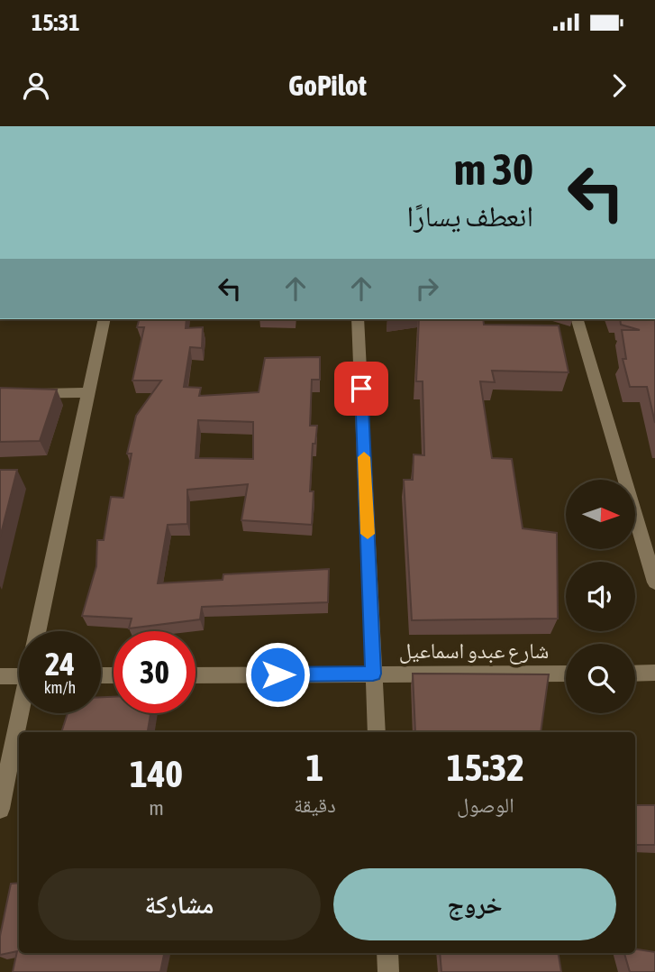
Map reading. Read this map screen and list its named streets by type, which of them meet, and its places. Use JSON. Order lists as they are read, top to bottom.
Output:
{
  "streets": {
    "street": ["شارع عبدو اسماعيل"]
  },
  "north": "right",
  "page": {
    "status": "15:31",
    "header": "GoPilot",
    "turn": ["30 m", "انعطف يسارًا"],
    "speed": "24 km/h",
    "limit": "30",
    "eta": [
      "15:32",
      "الوصول",
      "1",
      "دقيقة",
      "140",
      "m"
    ],
    "buttons": ["خروج", "مشاركة"]
  }
}
